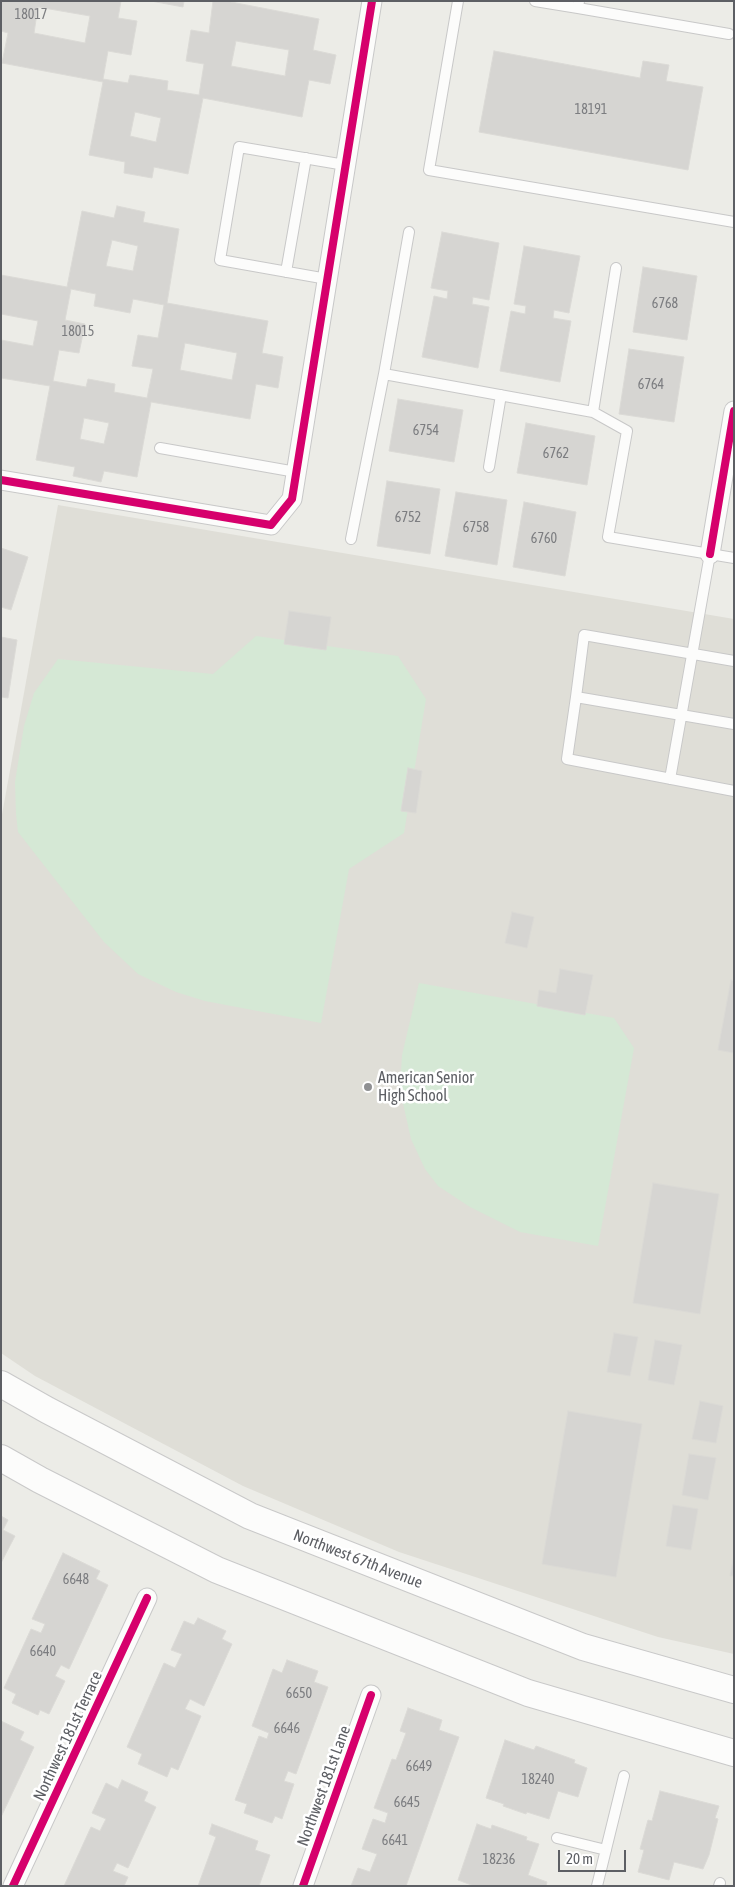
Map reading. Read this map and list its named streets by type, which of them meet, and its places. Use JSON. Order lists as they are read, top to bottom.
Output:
{
  "streets": {
    "main road": ["Northwest 67th Avenue"],
    "street": ["Northwest 181st Terrace", "Northwest 181st Lane"]
  },
  "places": ["American Senior High School"],
  "house_numbers": [
    "18017",
    "18191",
    "6768",
    "18015",
    "6764",
    "6754",
    "6762",
    "6752",
    "6758",
    "6760",
    "6648",
    "6640",
    "6650",
    "6646",
    "6649",
    "18240",
    "6645",
    "6641",
    "18236"
  ],
  "scale_bar": "20 m"
}
